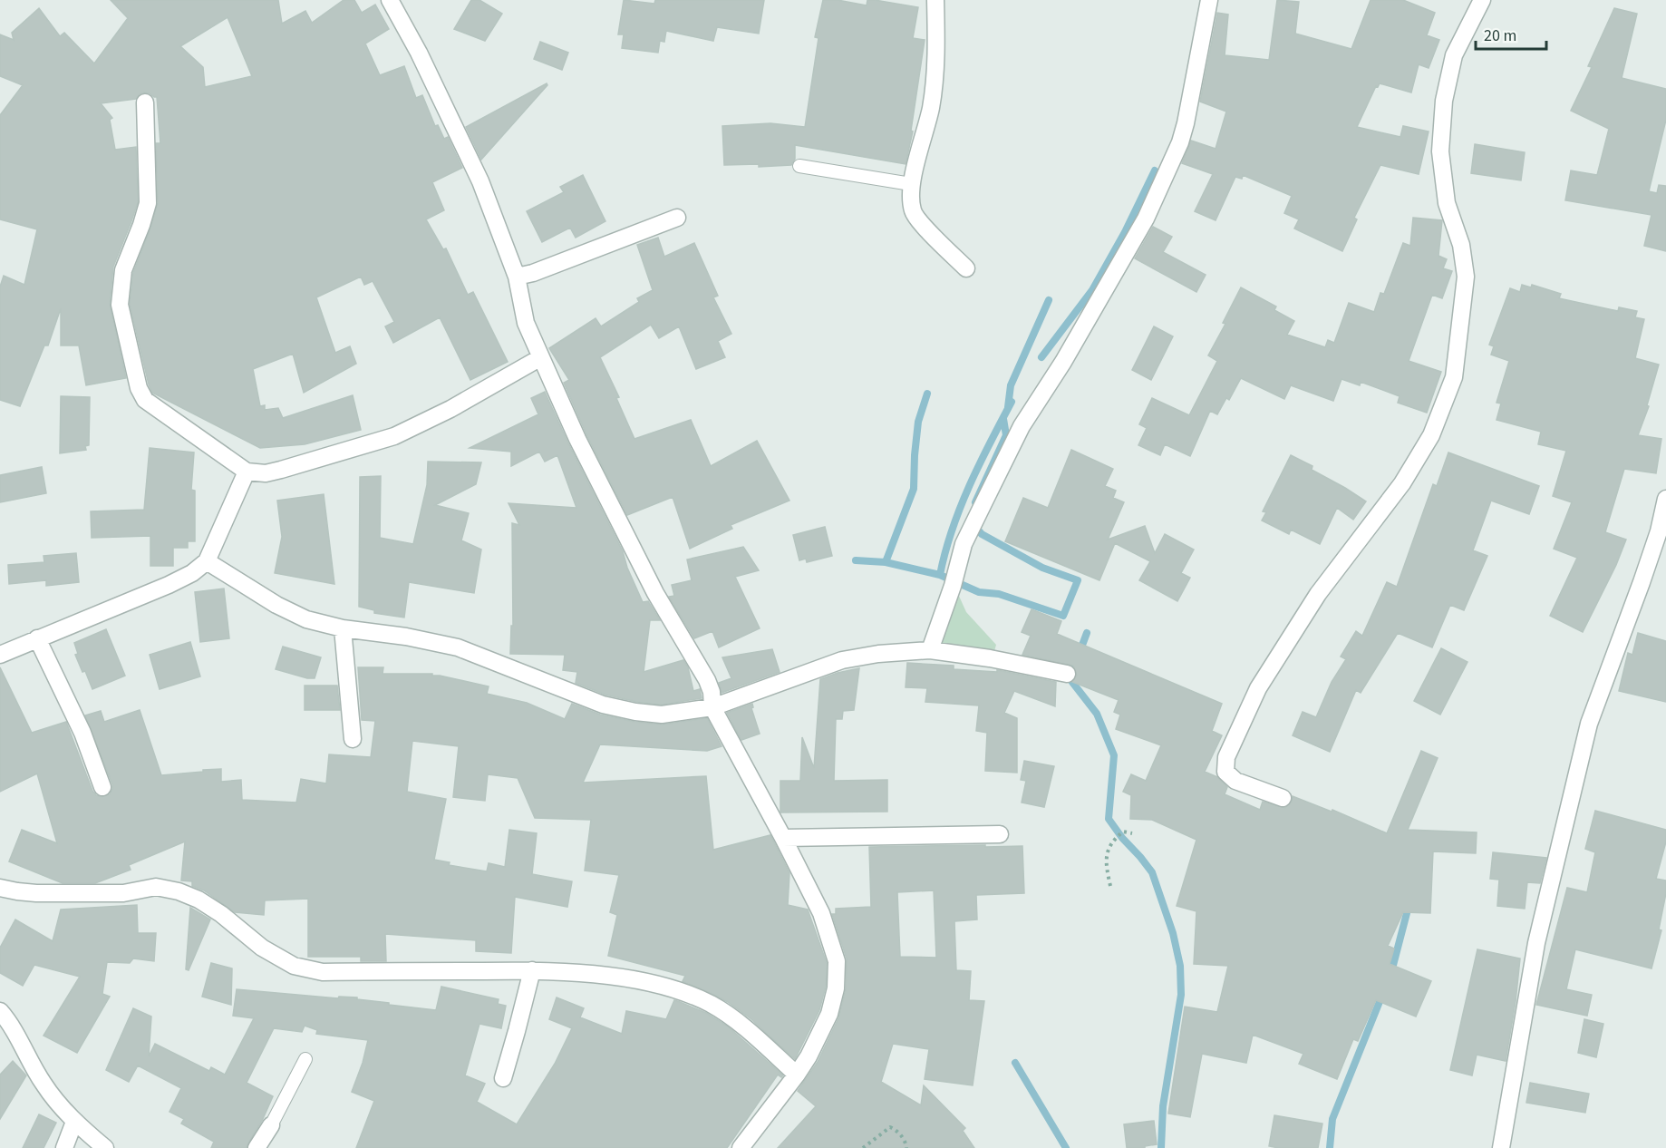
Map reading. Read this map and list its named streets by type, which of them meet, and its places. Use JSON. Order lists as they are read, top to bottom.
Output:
{
  "scale_bar": "20 m"
}
